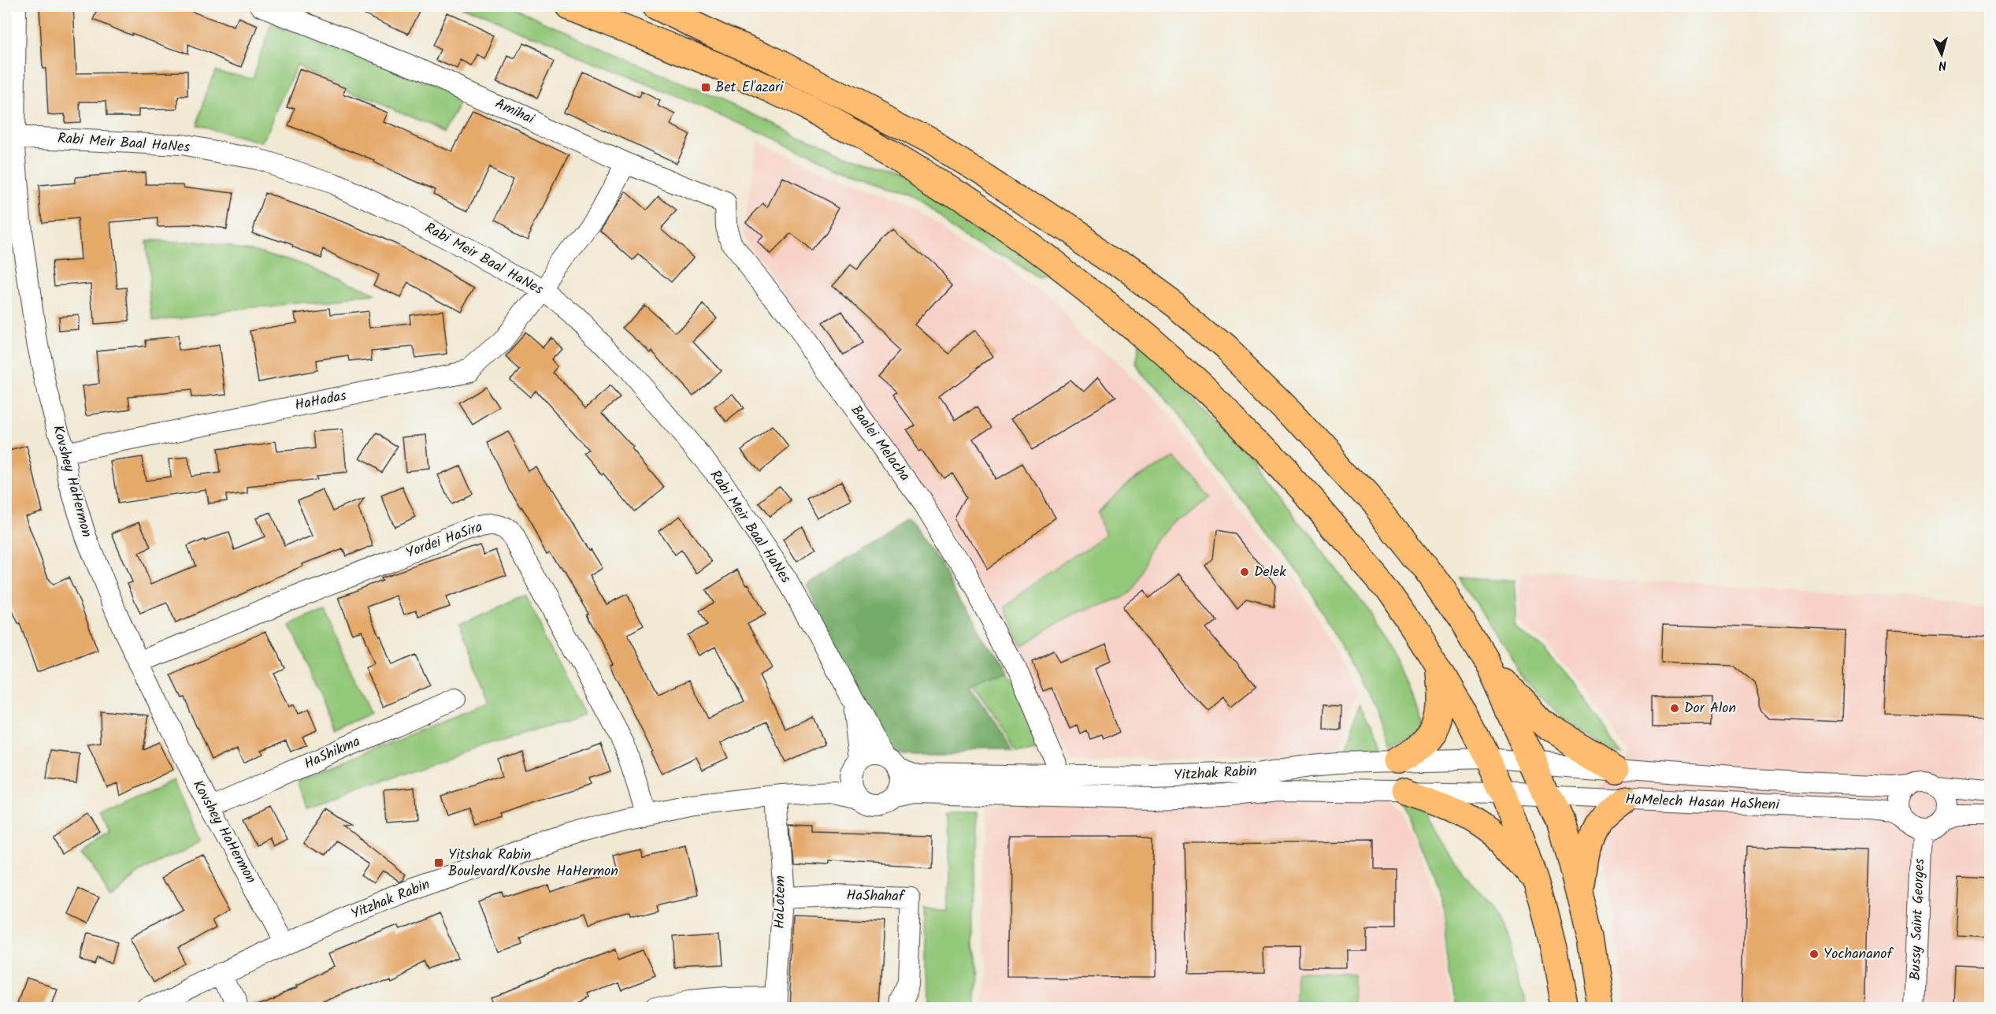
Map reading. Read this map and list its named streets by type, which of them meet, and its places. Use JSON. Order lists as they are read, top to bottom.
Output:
{
  "streets": {
    "street": [
      "Amihai",
      "Rabi Meir Baal HaNes",
      "HaHadas",
      "Baalei Melacha",
      "Kovshey HaHermon",
      "Yordei HaSira",
      "HaShikma",
      "Yitzhak Rabin",
      "HaMelech Hasan HaSheni",
      "HaShahaf",
      "HaLotem",
      "Bussy Saint Georges"
    ]
  },
  "crossings": [
    ["Amihai", "Baalei Melacha"],
    ["Rabi Meir Baal HaNes", "HaHadas"],
    ["Rabi Meir Baal HaNes", "Kovshey HaHermon"],
    ["Rabi Meir Baal HaNes", "Yitzhak Rabin"],
    ["HaHadas", "Kovshey HaHermon"],
    ["Baalei Melacha", "Yitzhak Rabin"],
    ["Kovshey HaHermon", "Yordei HaSira"],
    ["Kovshey HaHermon", "HaShikma"],
    ["Kovshey HaHermon", "Yitzhak Rabin"],
    ["Yordei HaSira", "Yitzhak Rabin"],
    ["Yitzhak Rabin", "HaMelech Hasan HaSheni"],
    ["Yitzhak Rabin", "HaLotem"],
    ["HaMelech Hasan HaSheni", "Bussy Saint Georges"],
    ["HaShahaf", "HaLotem"]
  ],
  "places": {
    "transit": ["Bet El'azari", "Yitshak Rabin Boulevard/Kovshe HaHermon"],
    "other": ["Delek", "Dor Alon", "Yochananof"]
  },
  "north": "bottom"
}
